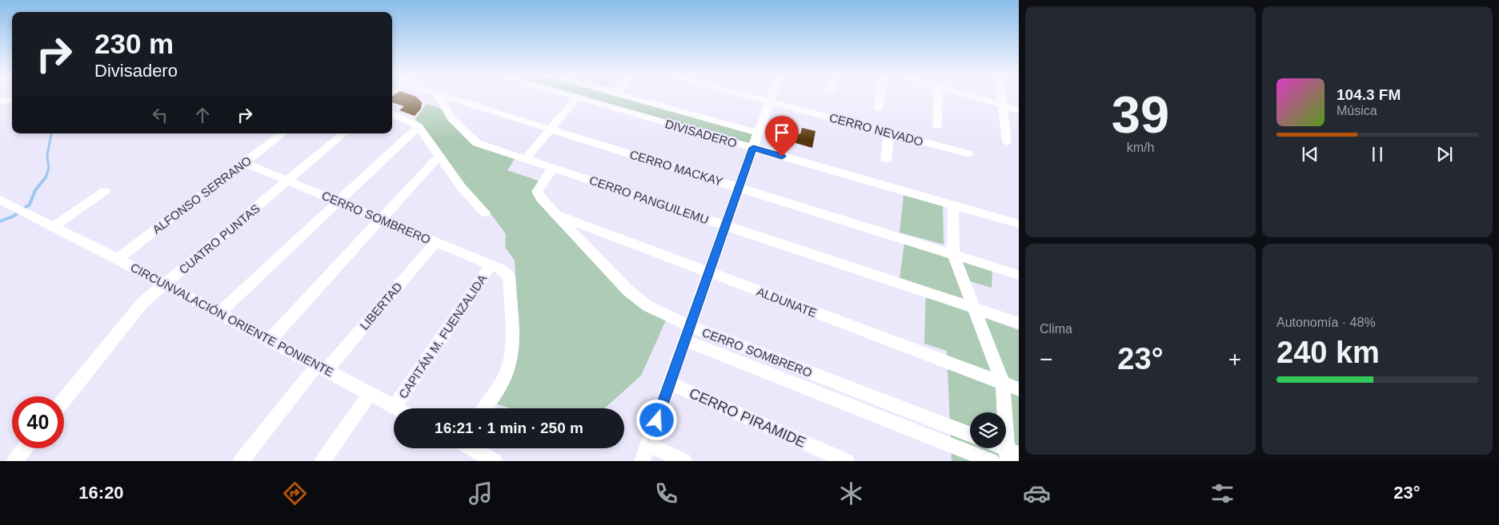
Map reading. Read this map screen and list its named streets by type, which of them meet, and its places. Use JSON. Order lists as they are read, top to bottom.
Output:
{
  "streets": {
    "street": [
      "CERRO NEVADO",
      "DIVISADERO",
      "CERRO MACKAY",
      "ALFONSO SERRANO",
      "CERRO PANGUILEMU",
      "CERRO SOMBRERO",
      "CUATRO PUNTAS",
      "ALDUNATE",
      "LIBERTAD",
      "CIRCUNVALACIÓN ORIENTE PONIENTE",
      "CAPITÁN M. FUENZALIDA",
      "CERRO PIRAMIDE"
    ]
  },
  "crossings": [
    ["ALFONSO SERRANO", "CERRO SOMBRERO"],
    ["ALFONSO SERRANO", "CIRCUNVALACIÓN ORIENTE PONIENTE"],
    ["CERRO PANGUILEMU", "CERRO SOMBRERO"],
    ["CERRO SOMBRERO", "CUATRO PUNTAS"],
    ["CERRO SOMBRERO", "ALDUNATE"],
    ["CERRO SOMBRERO", "LIBERTAD"],
    ["CERRO SOMBRERO", "CAPITÁN M. FUENZALIDA"],
    ["CUATRO PUNTAS", "CIRCUNVALACIÓN ORIENTE PONIENTE"],
    ["LIBERTAD", "CIRCUNVALACIÓN ORIENTE PONIENTE"],
    ["CIRCUNVALACIÓN ORIENTE PONIENTE", "CAPITÁN M. FUENZALIDA"]
  ],
  "page": {
    "tile": [
      ["39", "km/h"],
      "Clima",
      ["Autonomía · 48%", "240 km"]
    ],
    "turn": ["230 m", "Divisadero"],
    "song": ["104.3 FM", "Música"],
    "heat": ["−", "23°", "+"],
    "limit": "40",
    "trip": "16:21 · 1 min · 250 m",
    "tabs": ["16:20", "23°"]
  }
}
